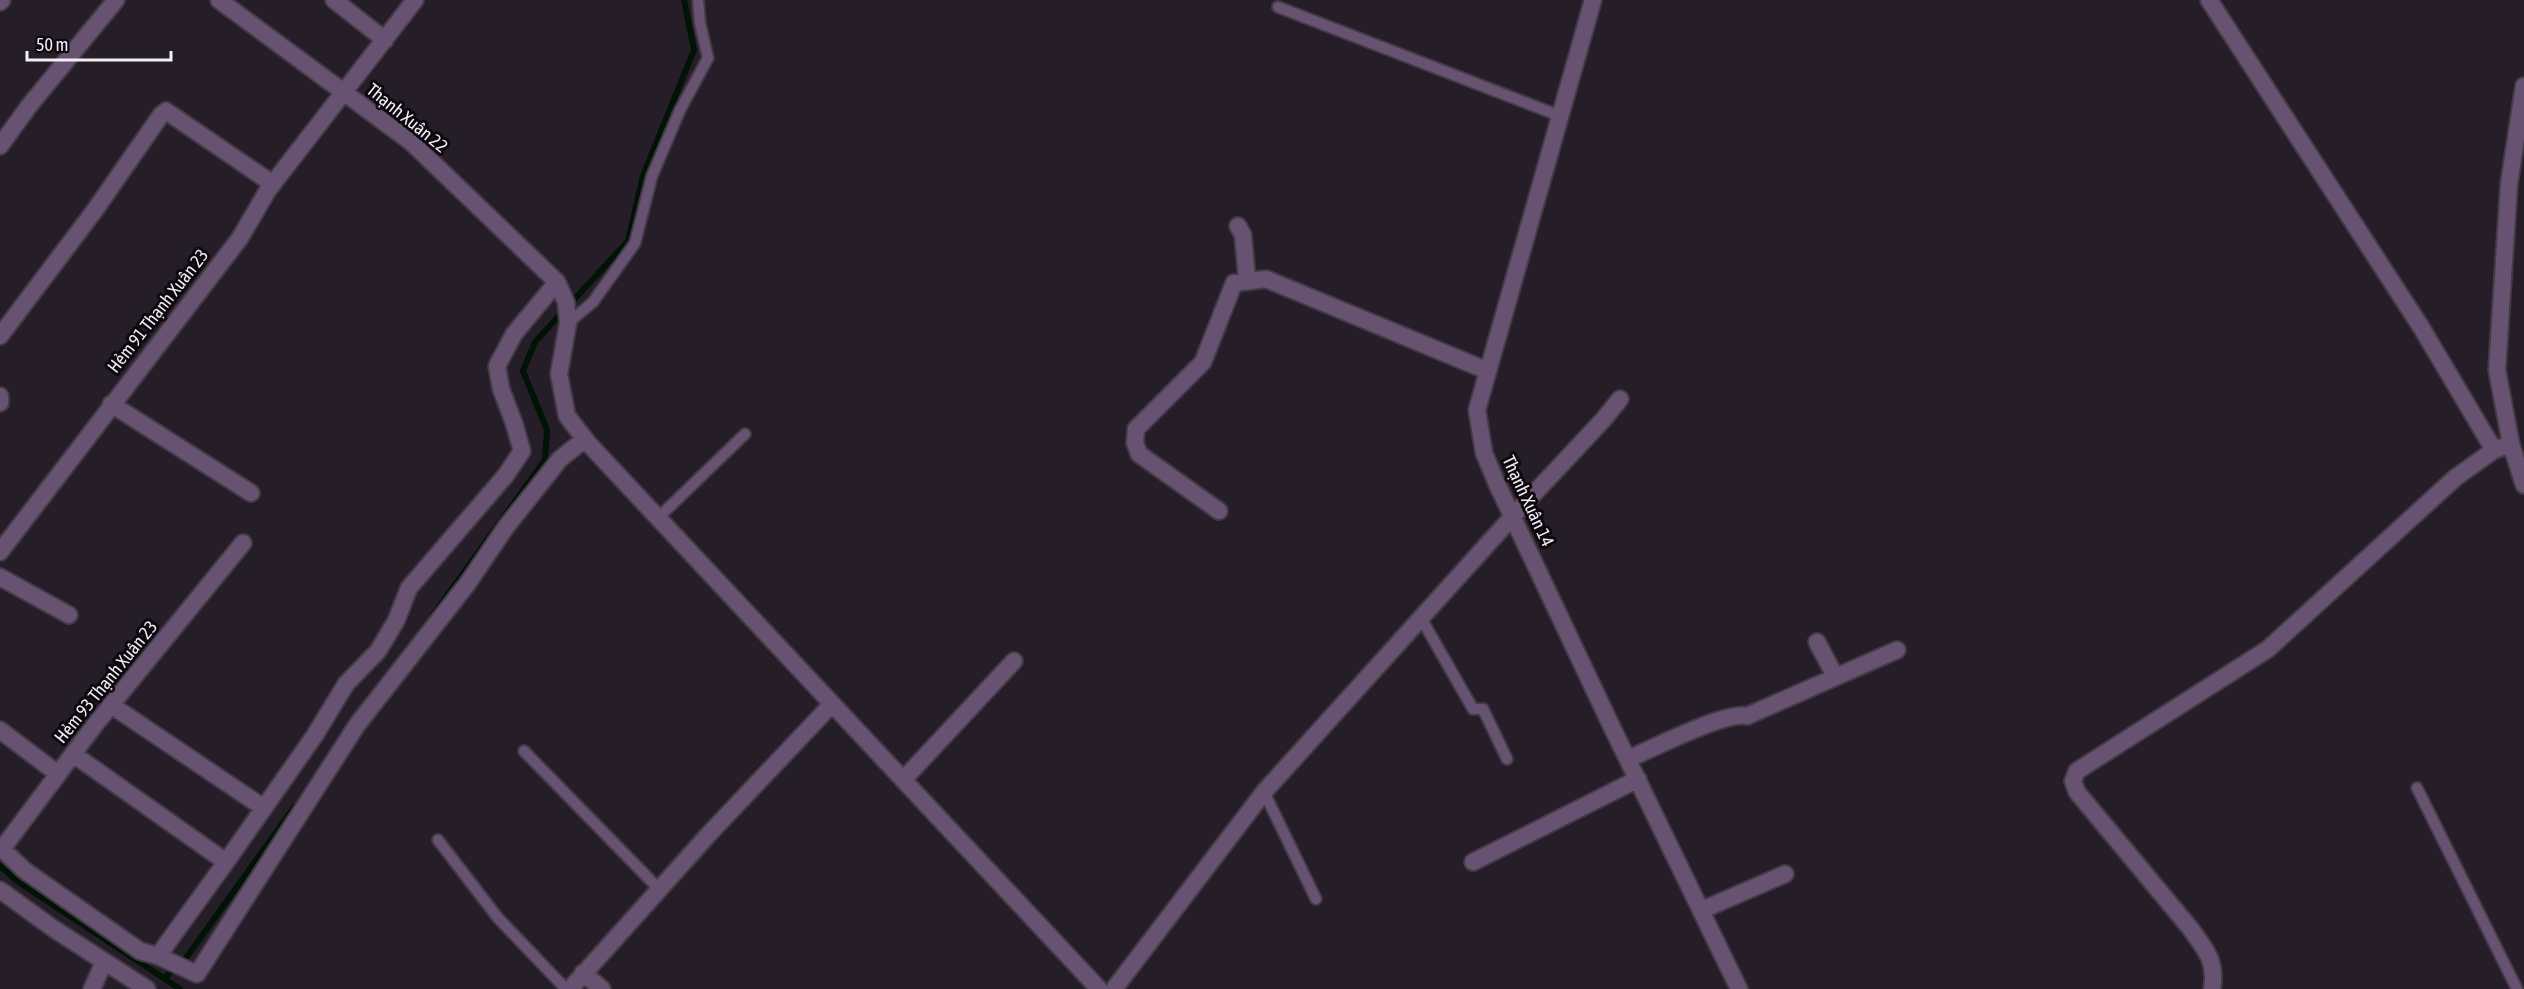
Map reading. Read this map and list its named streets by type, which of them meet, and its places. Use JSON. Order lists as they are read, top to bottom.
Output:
{
  "streets": {
    "street": [
      "Thạnh Xuân 22",
      "Hẻm 91 Thạnh Xuân 23",
      "Thạnh Xuân 14",
      "Hẻm 93 Thạnh Xuân 23"
    ]
  },
  "crossings": [
    ["Thạnh Xuân 22", "Hẻm 91 Thạnh Xuân 23"]
  ],
  "scale_bar": "50 m"
}
